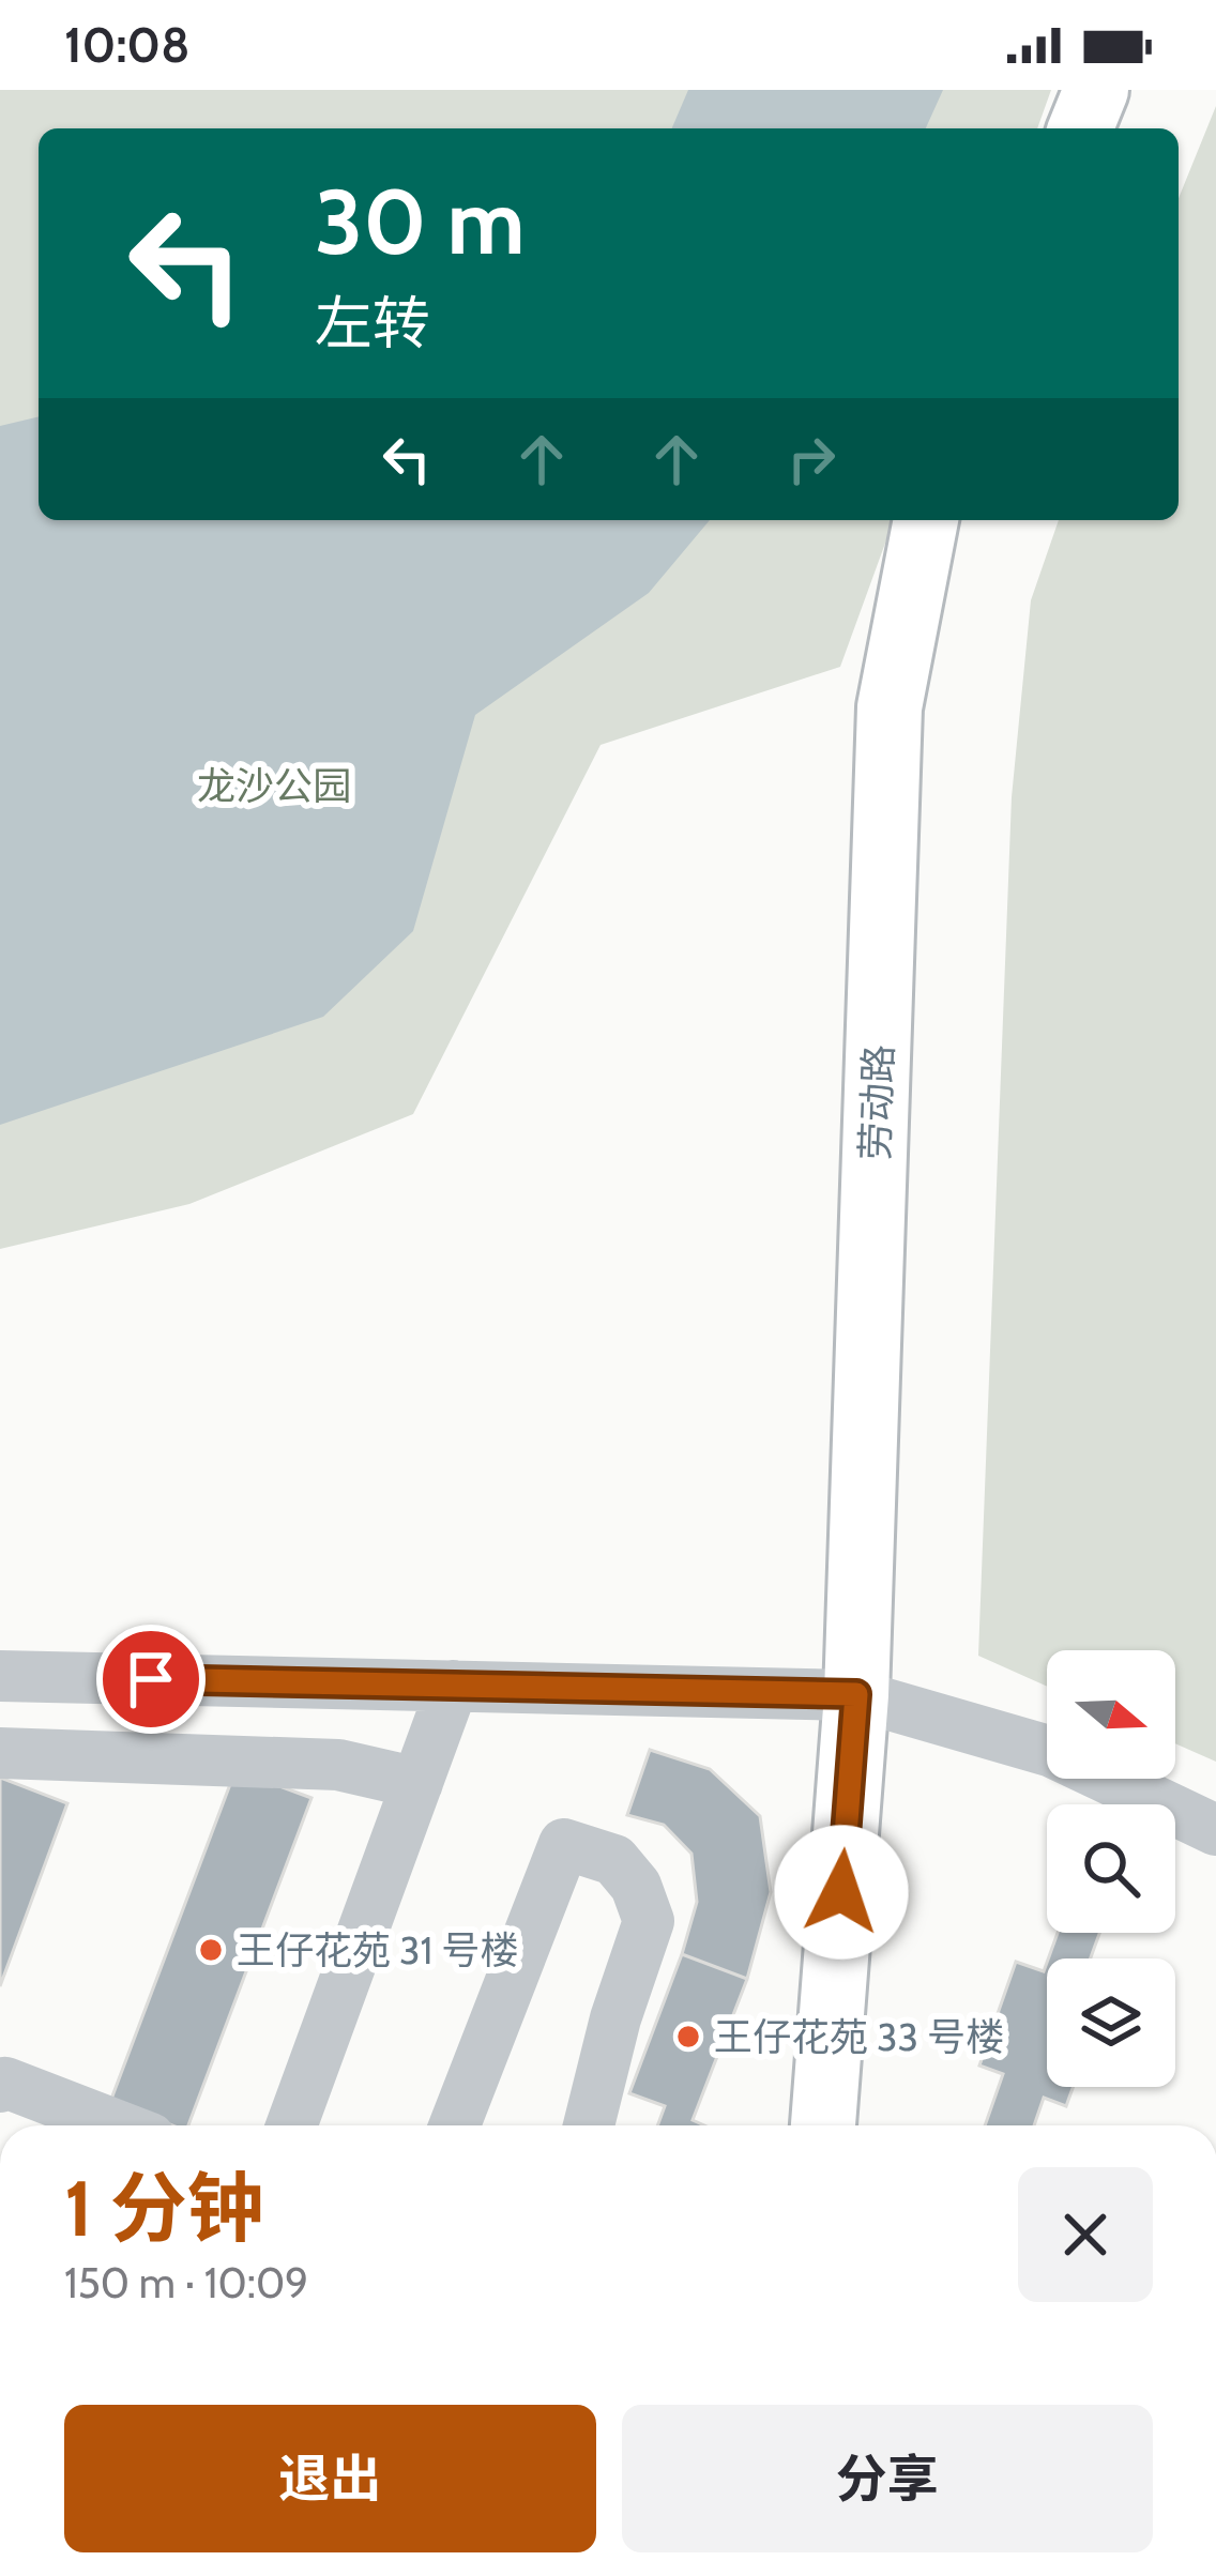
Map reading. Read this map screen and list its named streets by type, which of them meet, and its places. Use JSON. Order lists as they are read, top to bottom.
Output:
{
  "streets": {
    "main road": ["劳动路"]
  },
  "parks": ["龙沙公园"],
  "places": ["王仔花苑 31 号楼", "王仔花苑 33 号楼"],
  "north": "right",
  "page": {
    "status": "10:08",
    "turn": ["30 m", "左转"],
    "heading": ["1 分钟", "150 m · 10:09"],
    "buttons": ["退出", "分享"]
  }
}
